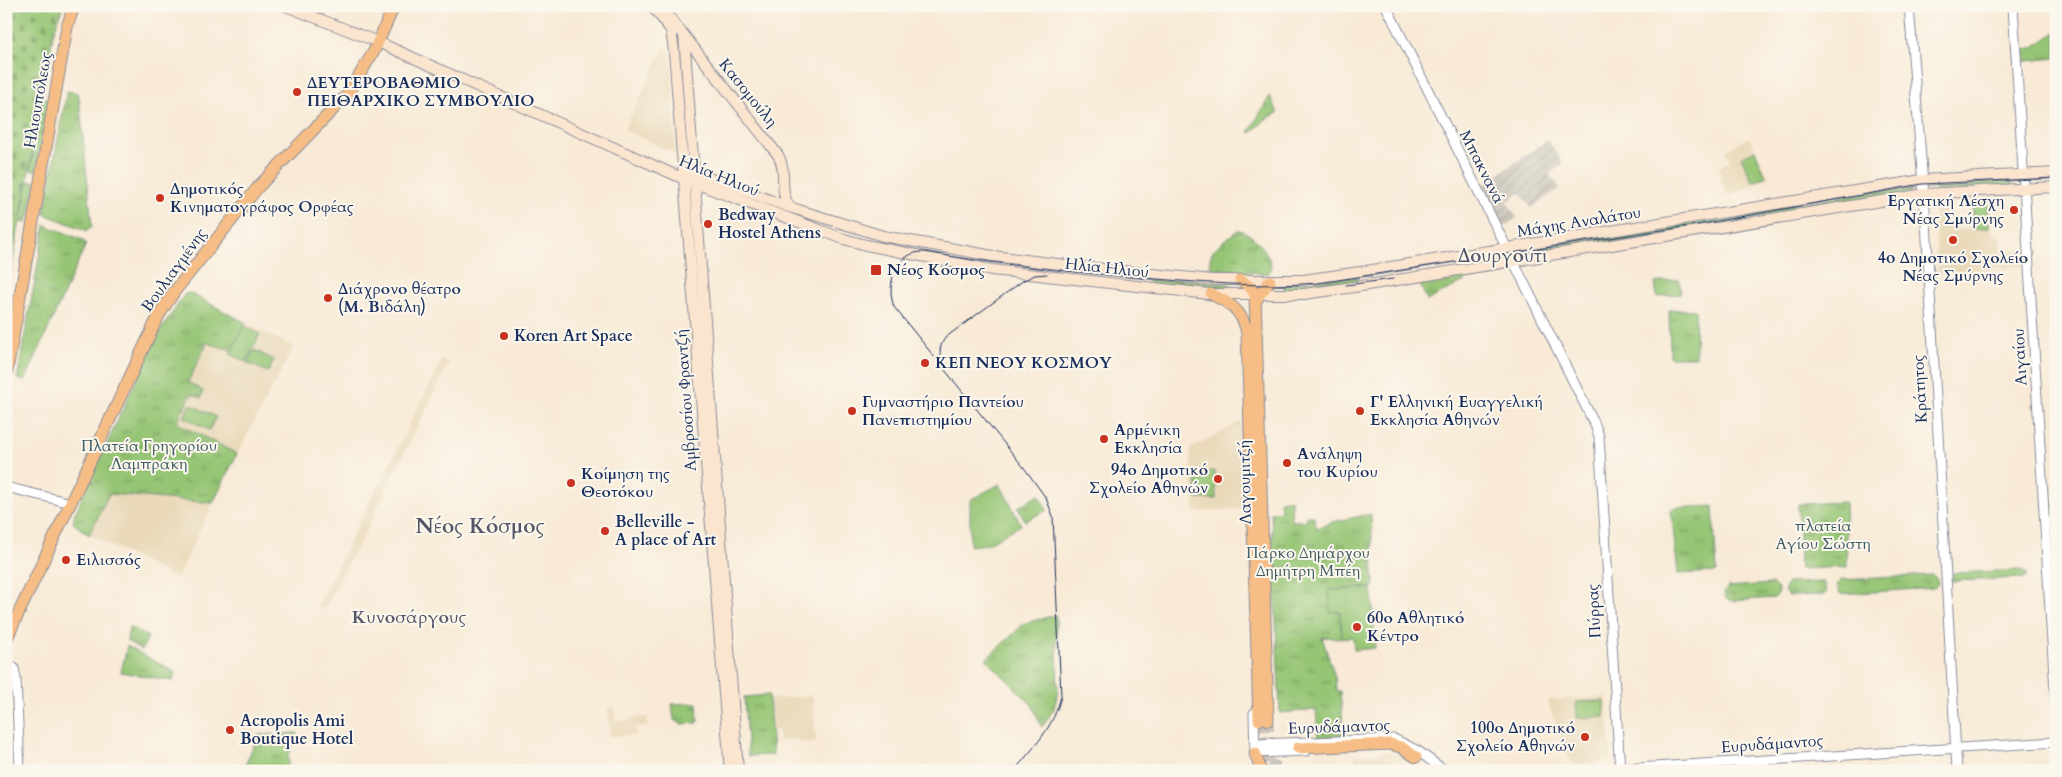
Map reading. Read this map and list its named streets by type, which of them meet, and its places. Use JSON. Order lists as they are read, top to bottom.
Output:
{
  "streets": {
    "main road": [
      "Κασομούλη",
      "Ηλιουπόλεως",
      "Ηλία Ηλιού",
      "Μάχης Αναλάτου",
      "Βουλιαγμένης",
      "Αμβροσίου Φραντζή",
      "Λαγουμιτζή"
    ],
    "street": [
      "Μπακνανά",
      "Αιγαίου",
      "Κράτητος",
      "Πύρρας",
      "Ευρυδάμαντος"
    ]
  },
  "crossings": [
    ["Κασομούλη", "Ηλία Ηλιού"],
    ["Κασομούλη", "Αμβροσίου Φραντζή"],
    ["Μπακνανά", "Μάχης Αναλάτου"],
    ["Μπακνανά", "Πύρρας"],
    ["Ηλία Ηλιού", "Μάχης Αναλάτου"],
    ["Ηλία Ηλιού", "Βουλιαγμένης"],
    ["Ηλία Ηλιού", "Αμβροσίου Φραντζή"],
    ["Ηλία Ηλιού", "Λαγουμιτζή"],
    ["Μάχης Αναλάτου", "Αιγαίου"],
    ["Μάχης Αναλάτου", "Κράτητος"],
    ["Μάχης Αναλάτου", "Λαγουμιτζή"],
    ["Κράτητος", "Ευρυδάμαντος"],
    ["Λαγουμιτζή", "Ευρυδάμαντος"],
    ["Πύρρας", "Ευρυδάμαντος"]
  ],
  "districts": ["Δουργούτι", "Νέος Κόσμος", "Κυνοσάργους"],
  "parks": ["Πλατεία Γρηγορίου Λαμπράκη", "πλατεία Αγίου Σώστη", "Πάρκο Δημάρχου Δημήτρη Μπέη"],
  "places": {
    "other": [
      "ΔΕΥΤΕΡΟΒΑΘΜΙΟ ΠΕΙΘΑΡΧΙΚΟ ΣΥΜΒΟΥΛΙΟ",
      "Δημοτικός Κινηματογράφος Ορφέας",
      "Εργατική Λέσχη Νέας Σμύρνης",
      "Bedway Hostel Athens",
      "4o Δημοτικό Σχολείο Νέας Σμύρνης",
      "Διάχρονο θέατρο (Μ. Βιδάλη)",
      "Koren Art Space",
      "ΚΕΠ ΝΕΟΥ ΚΟΣΜΟΥ",
      "Γυμναστήριο Παντείου Πανεπιστημίου",
      "Γ' Ελληνική Ευαγγελική Εκκλησία Αθηνών",
      "Αρμένικη Εκκλησία",
      "Ανάληψη του Κυρίου",
      "94ο Δημοτικό Σχολείο Αθηνών",
      "Κοίμηση της Θεοτόκου",
      "Belleville - A place of Art",
      "Ειλισσός",
      "60ο Αθλητικό Κέντρο",
      "Acropolis Ami Boutique Hotel",
      "100ο Δημοτικό Σχολείο Αθηνών"
    ],
    "transit": ["Νέος Κόσμος"]
  }
}
